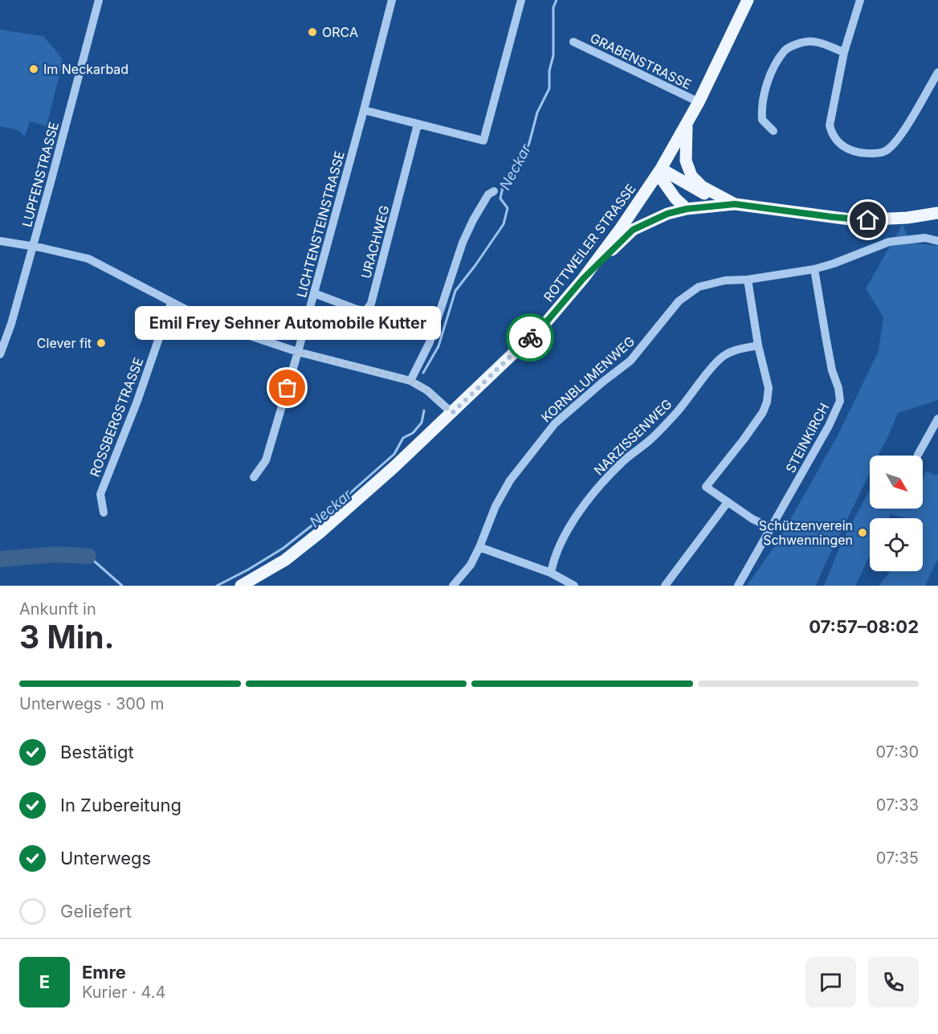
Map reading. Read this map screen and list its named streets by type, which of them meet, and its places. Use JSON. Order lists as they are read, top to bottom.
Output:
{
  "streets": {
    "main road": ["ROTTWEILER STRASSE"],
    "street": [
      "GRABENSTRASSE",
      "LUPFENSTRASSE",
      "LICHTENSTEINSTRASSE",
      "URACHWEG",
      "KORNBLUMENWEG",
      "ROSSBERGSTRASSE",
      "NARZISSENWEG",
      "STEINKIRCH"
    ]
  },
  "crossings": [
    ["GRABENSTRASSE", "ROTTWEILER STRASSE"],
    ["LICHTENSTEINSTRASSE", "URACHWEG"],
    ["KORNBLUMENWEG", "STEINKIRCH"]
  ],
  "water": ["Neckar"],
  "places": [
    "ORCA",
    "Im Neckarbad",
    "Clever fit",
    "Emil Frey Sehner Automobile Kutter",
    "Schützenverein Schwenningen"
  ],
  "north": "bottom right",
  "page": {
    "bubble": "Emil Frey Sehner Automobile Kutter",
    "heading": ["3 Min.", "Ankunft in", "07:57–08:02"],
    "panel": ["Emre", "Kurier · 4.4"],
    "bar": "Unterwegs · 300 m",
    "list": [
      ["Bestätigt", "07:30"],
      ["In Zubereitung", "07:33"],
      ["Unterwegs", "07:35"],
      "Geliefert"
    ],
    "round": "E"
  }
}
